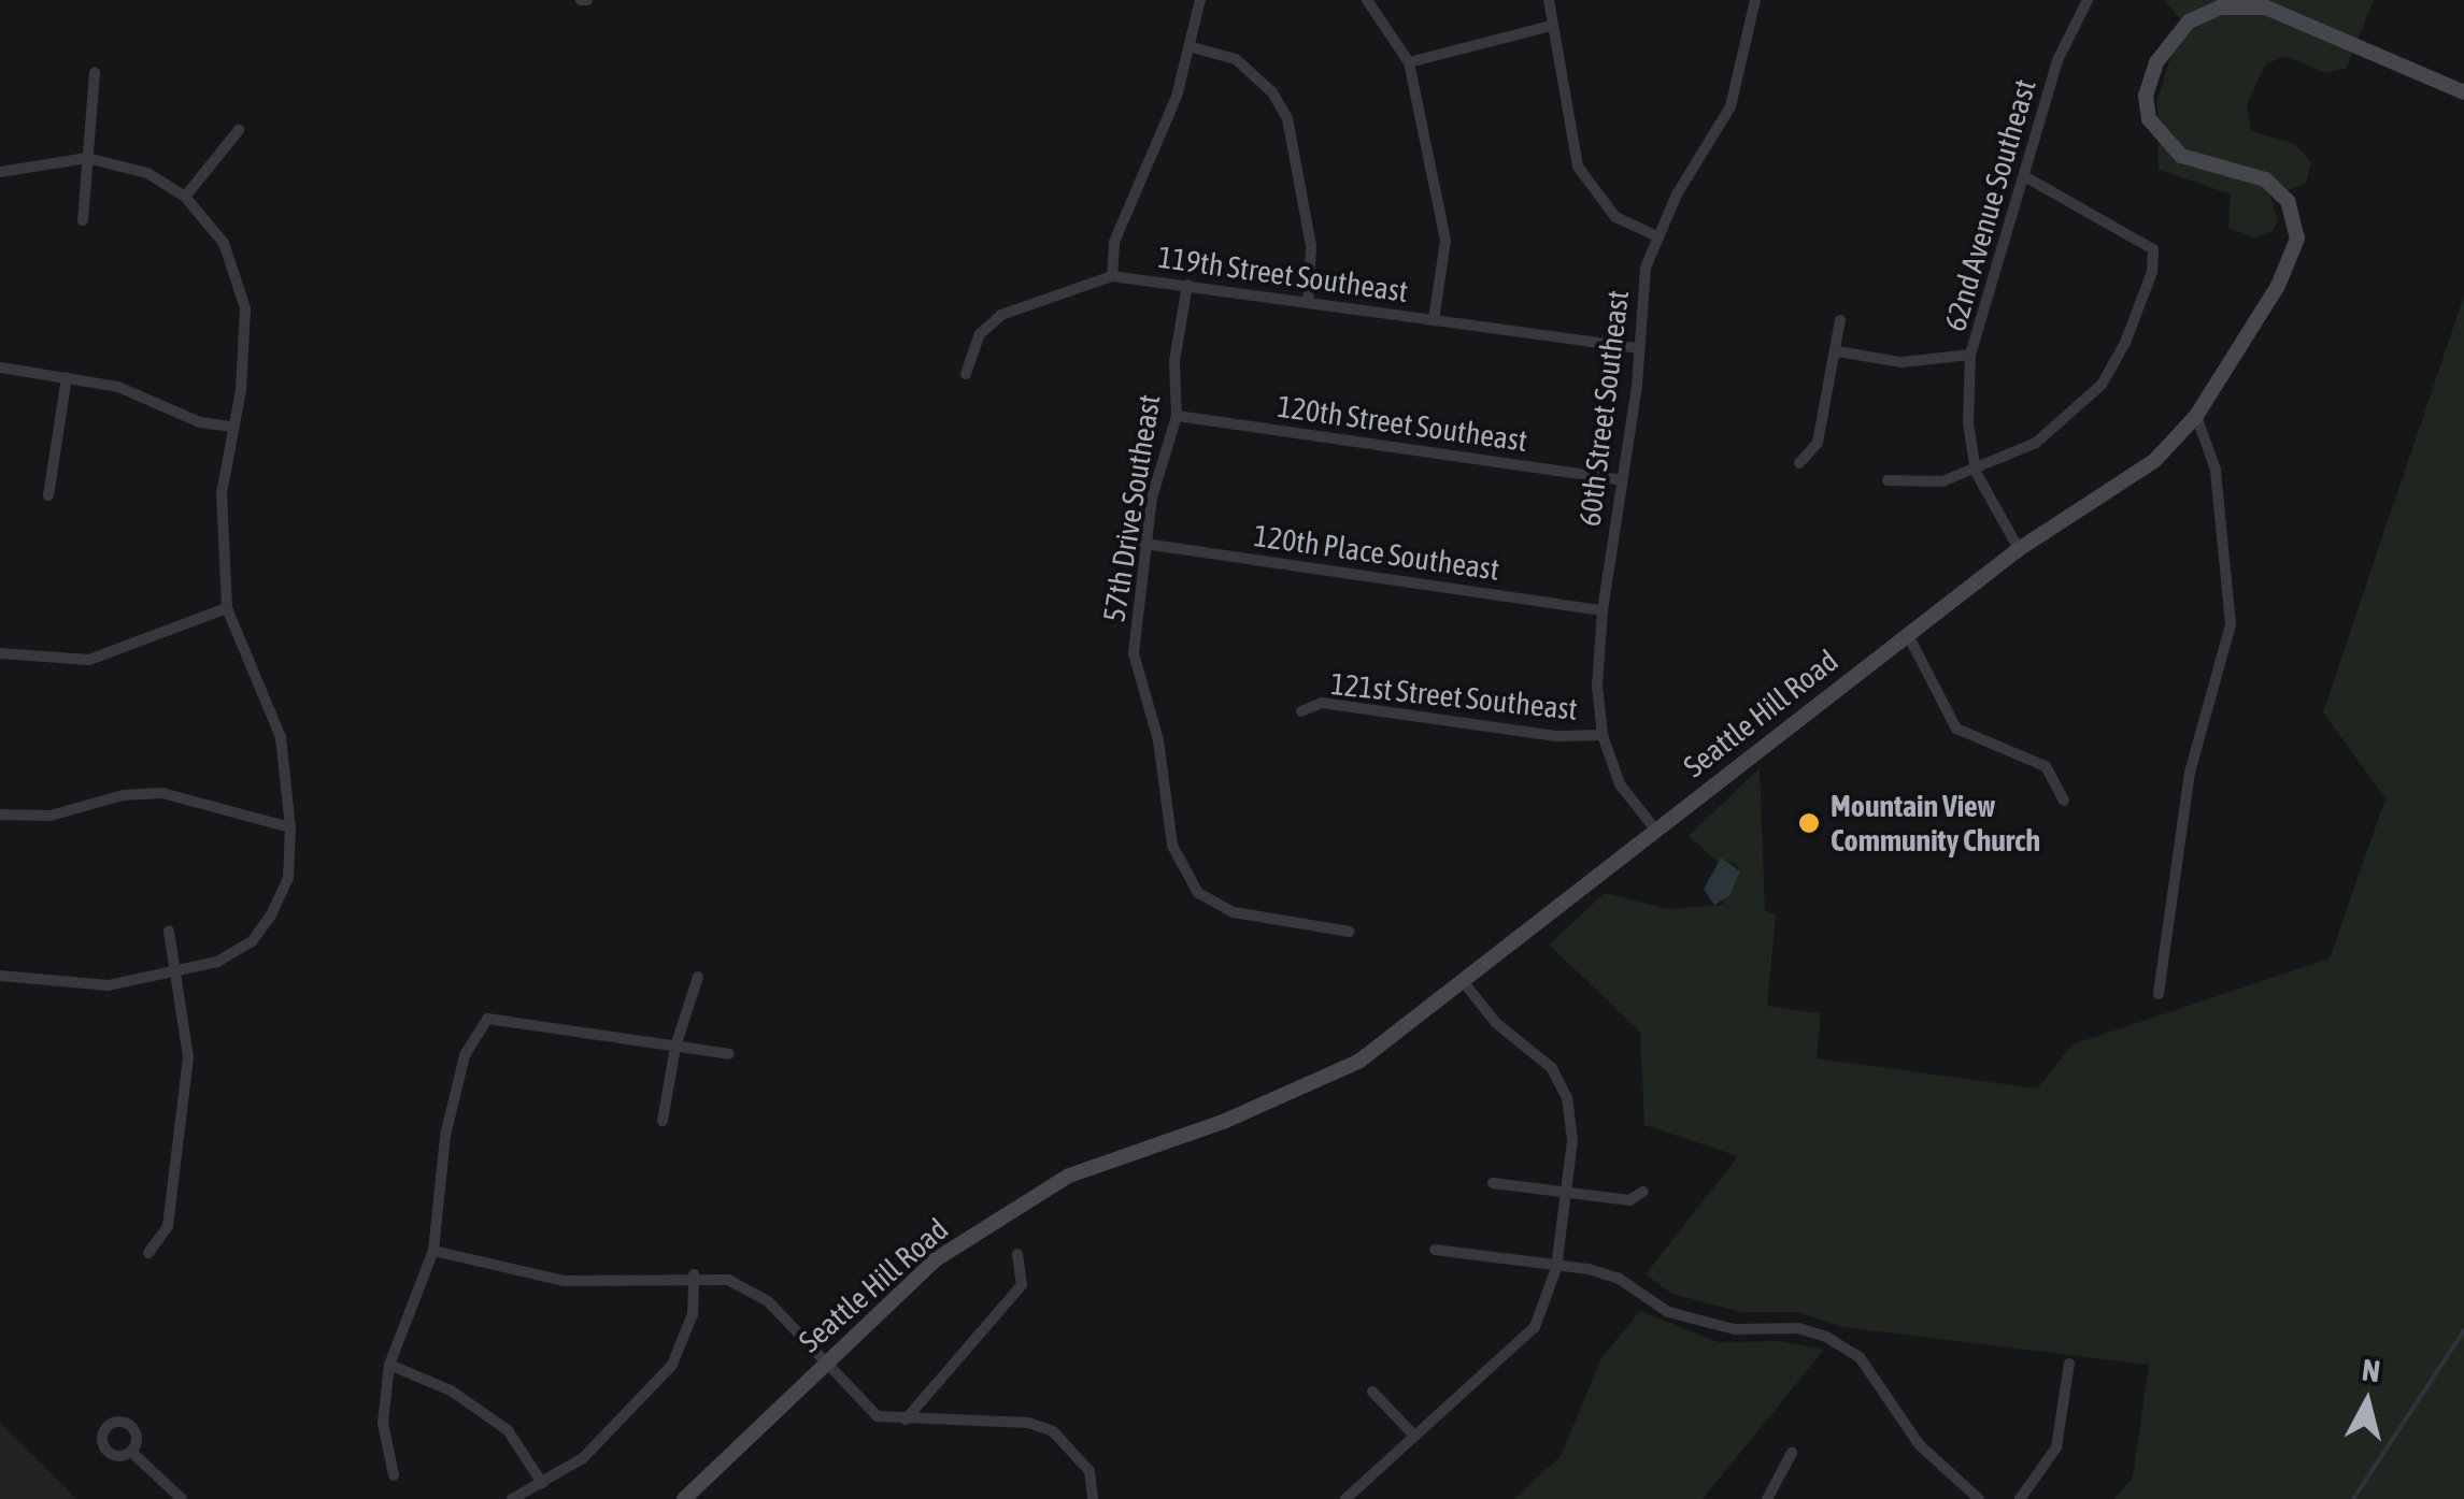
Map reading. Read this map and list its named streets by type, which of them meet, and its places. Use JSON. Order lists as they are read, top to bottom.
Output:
{
  "streets": {
    "main road": ["Seattle Hill Road"],
    "street": [
      "62nd Avenue Southeast",
      "119th Street Southeast",
      "60th Street Southeast",
      "120th Street Southeast",
      "57th Drive Southeast",
      "120th Place Southeast",
      "121st Street Southeast"
    ]
  },
  "crossings": [
    ["62nd Avenue Southeast", "Seattle Hill Road"],
    ["119th Street Southeast", "60th Street Southeast"],
    ["119th Street Southeast", "57th Drive Southeast"],
    ["60th Street Southeast", "120th Street Southeast"],
    ["60th Street Southeast", "120th Place Southeast"],
    ["60th Street Southeast", "121st Street Southeast"],
    ["60th Street Southeast", "Seattle Hill Road"],
    ["120th Street Southeast", "57th Drive Southeast"],
    ["57th Drive Southeast", "120th Place Southeast"]
  ],
  "places": ["Mountain View Community Church"],
  "north": "top"
}
